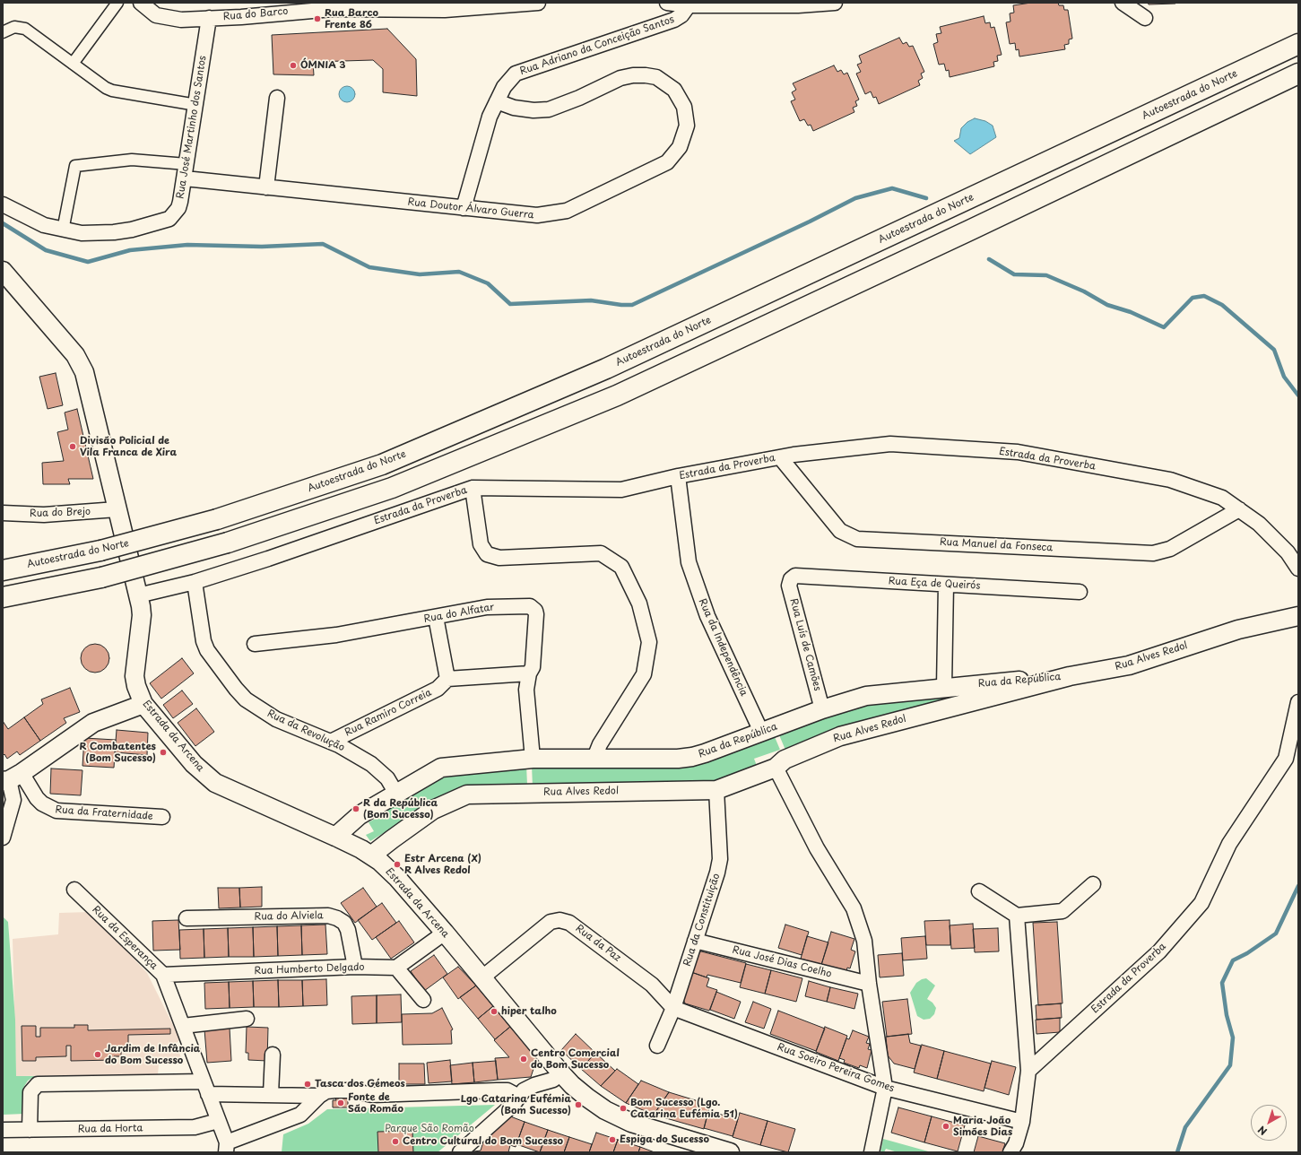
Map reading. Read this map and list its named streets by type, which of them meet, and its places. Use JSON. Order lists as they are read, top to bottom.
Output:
{
  "streets": {
    "highway": ["Autoestrada do Norte"],
    "street": [
      "Rua do Barco",
      "Rua Adriano da Conceição Santos",
      "Rua José Martinho dos Santos",
      "Rua Doutor Álvaro Guerra",
      "Estrada da Proverba",
      "Rua do Brejo",
      "Rua Manuel da Fonseca",
      "Rua Eça de Queirós",
      "Rua do Alfatar",
      "Rua Luís de Camões",
      "Rua da Independência",
      "Rua Alves Redol",
      "Rua da República",
      "Rua Ramiro Correia",
      "Rua da Revolução",
      "Estrada da Arcena",
      "Rua da Fraternidade",
      "Rua do Alviela",
      "Rua da Constituição",
      "Rua da Esperança",
      "Rua da Paz",
      "Rua José Dias Coelho",
      "Rua Humberto Delgado",
      "Rua Soeiro Pereira Gomes",
      "Rua da Horta"
    ]
  },
  "crossings": [
    ["Rua do Barco", "Rua José Martinho dos Santos"],
    ["Rua Adriano da Conceição Santos", "Rua Doutor Álvaro Guerra"],
    ["Rua José Martinho dos Santos", "Rua Doutor Álvaro Guerra"],
    ["Estrada da Proverba", "Rua Manuel da Fonseca"],
    ["Estrada da Proverba", "Rua da Independência"],
    ["Estrada da Proverba", "Rua da Revolução"],
    ["Estrada da Proverba", "Estrada da Arcena"],
    ["Rua do Brejo", "Estrada da Arcena"],
    ["Rua Eça de Queirós", "Rua Luís de Camões"],
    ["Rua do Alfatar", "Rua da República"],
    ["Rua Luís de Camões", "Rua da República"],
    ["Rua da Independência", "Rua da República"],
    ["Rua Alves Redol", "Rua da República"],
    ["Rua Alves Redol", "Estrada da Arcena"],
    ["Rua Alves Redol", "Rua da Constituição"],
    ["Rua da República", "Rua da Revolução"],
    ["Rua da República", "Estrada da Arcena"],
    ["Rua Ramiro Correia", "Rua da Revolução"],
    ["Estrada da Arcena", "Rua da Paz"],
    ["Rua do Alviela", "Rua Humberto Delgado"],
    ["Rua da Constituição", "Rua da Paz"],
    ["Rua da Constituição", "Rua José Dias Coelho"],
    ["Rua da Constituição", "Rua Soeiro Pereira Gomes"],
    ["Rua da Esperança", "Rua Humberto Delgado"],
    ["Rua da Esperança", "Rua da Horta"],
    ["Rua da Paz", "Rua Soeiro Pereira Gomes"]
  ],
  "parks": ["Parque São Romão"],
  "places": [
    "Rua Barco Frente 86",
    "ÓMNIA 3",
    "Divisão Policial de Vila Franca de Xira",
    "R Combatentes (Bom Sucesso)",
    "R da República (Bom Sucesso)",
    "Estr Arcena (X) R Alves Redol",
    "hiper talho",
    "Jardim de Infância do Bom Sucesso",
    "Centro Comercial do Bom Sucesso",
    "Tasca dos Gémeos",
    "Fonte de São Romão",
    "Lgo Catarina Eufémia (Bom Sucesso)",
    "Bom Sucesso (Lgo. Catarina Eufémia 51)",
    "Maria João Simões Dias",
    "Espiga do Sucesso",
    "Centro Cultural do Bom Sucesso"
  ],
  "north": "bottom left"
}
